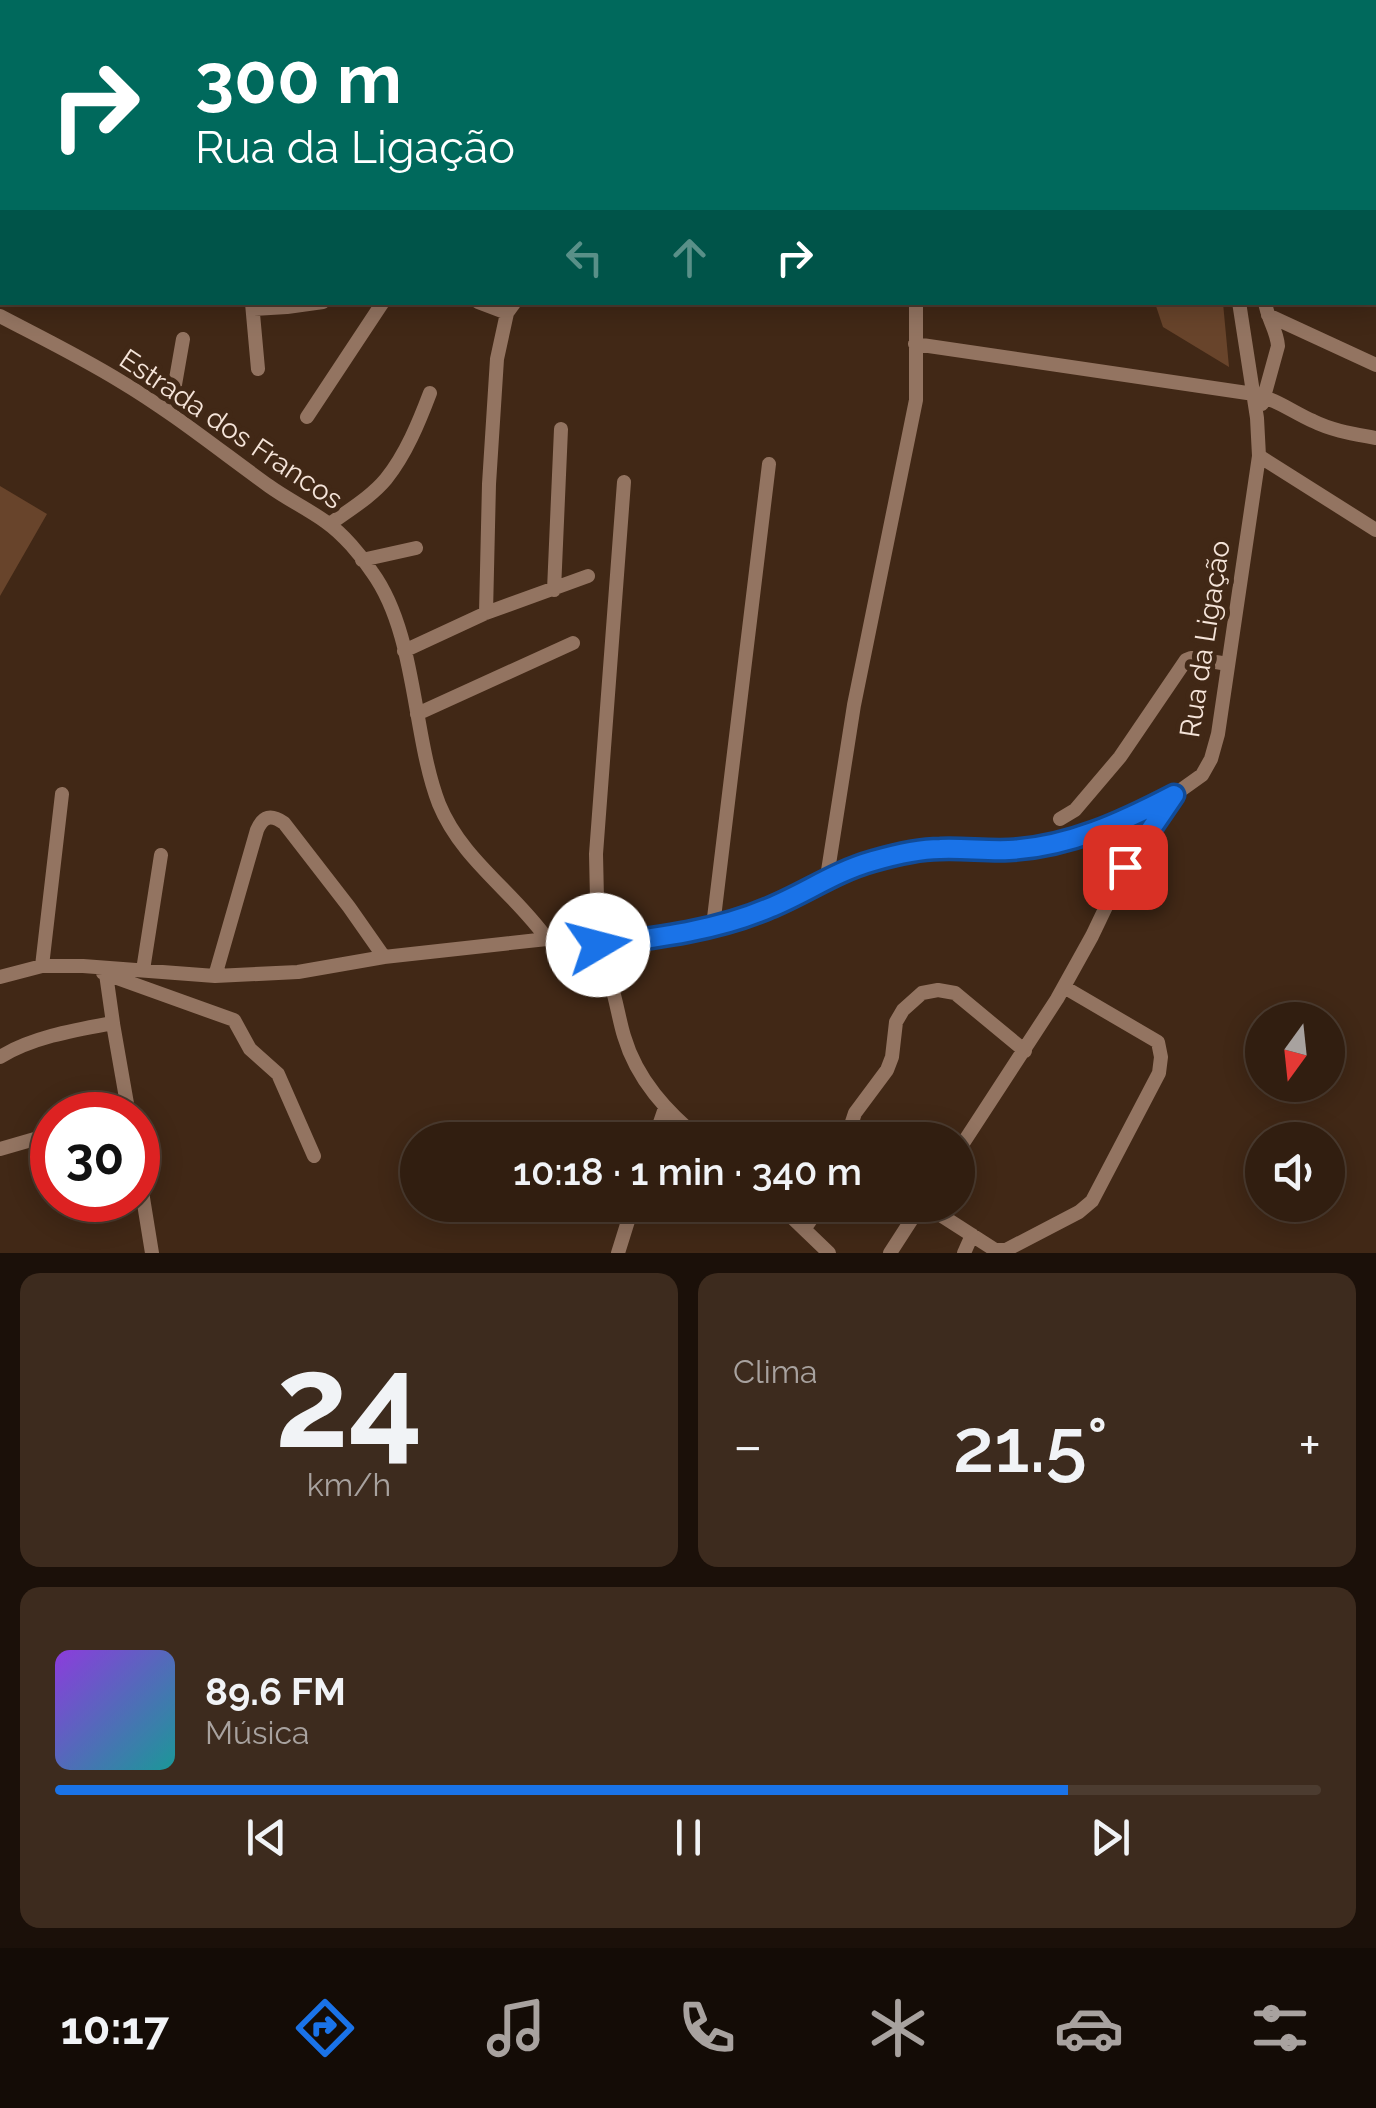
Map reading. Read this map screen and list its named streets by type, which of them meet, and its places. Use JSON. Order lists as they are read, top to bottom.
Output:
{
  "streets": {
    "street": ["Estrada dos Francos", "Rua da Ligação"]
  },
  "north": "bottom",
  "page": {
    "turn": ["300 m", "Rua da Ligação"],
    "limit": "30",
    "trip": "10:18 · 1 min · 340 m",
    "tile": [
      ["24", "km/h"],
      "Clima"
    ],
    "heat": ["−", "21.5°", "+"],
    "song": ["89.6 FM", "Música"],
    "tabs": "10:17"
  }
}
